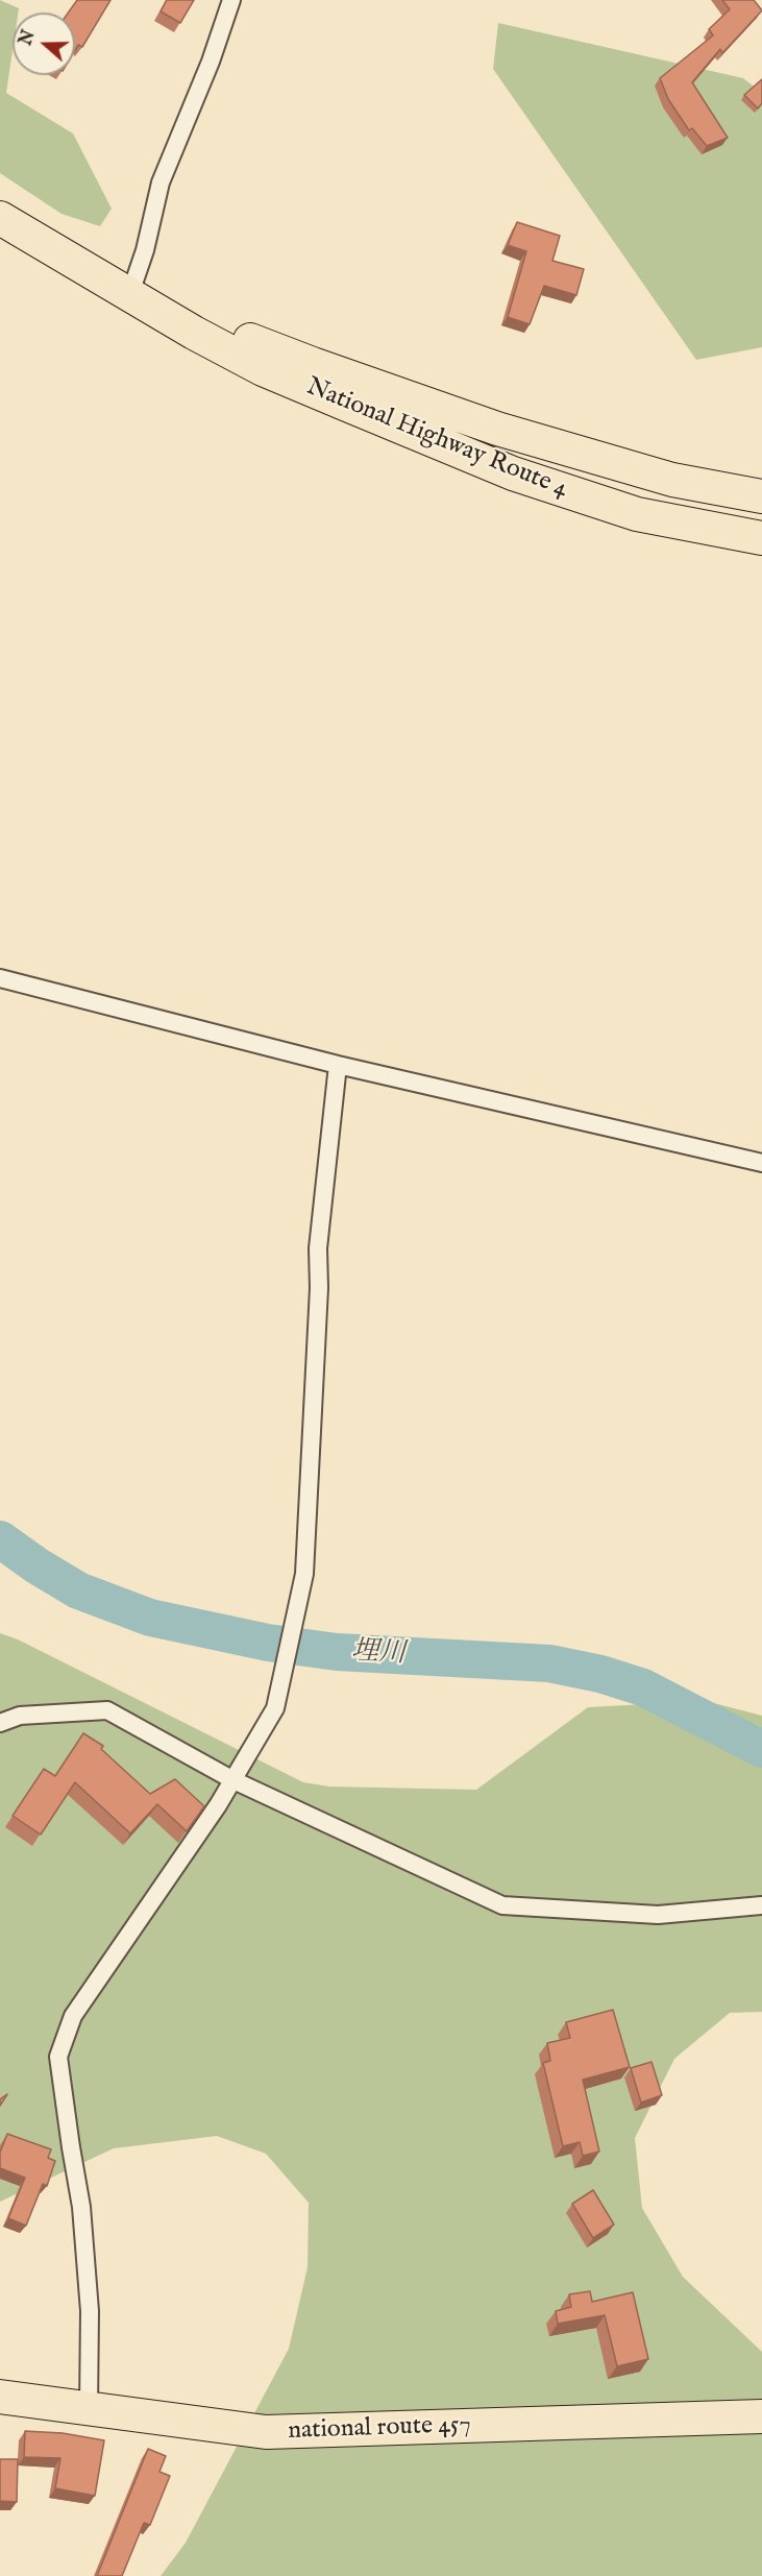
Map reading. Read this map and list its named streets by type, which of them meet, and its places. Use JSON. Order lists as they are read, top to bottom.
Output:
{
  "streets": {
    "highway": ["National Highway Route 4", "national route 457"]
  },
  "water": ["埋川"],
  "north": "left"
}
